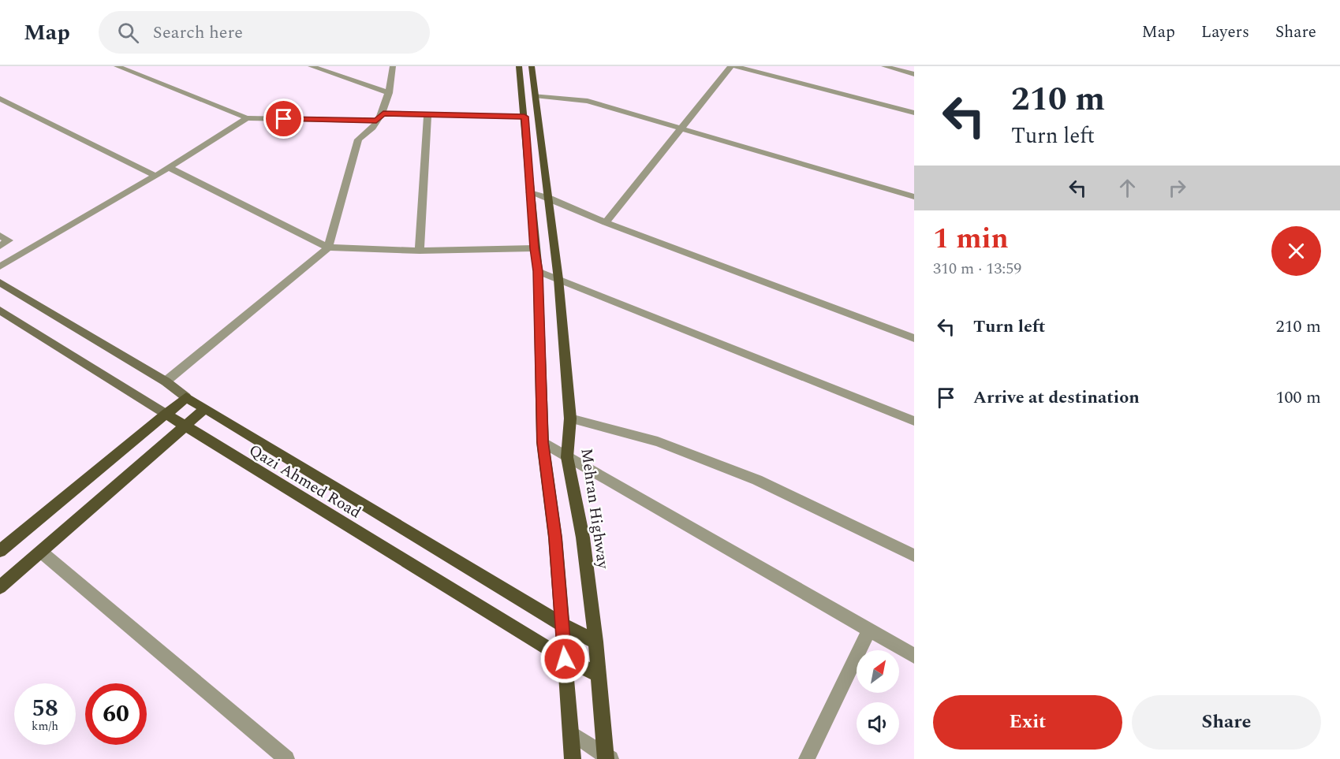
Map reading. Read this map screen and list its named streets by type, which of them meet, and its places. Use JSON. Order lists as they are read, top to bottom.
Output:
{
  "streets": {
    "main road": ["Qazi Ahmed Road", "Mehran Highway"]
  },
  "crossings": [
    ["Qazi Ahmed Road", "Mehran Highway"]
  ],
  "north": "top right",
  "page": {
    "header": "Map",
    "search": "Search here",
    "nav": ["Map", "Layers", "Share"],
    "turn": ["210 m", "Turn left"],
    "heading": ["1 min", "310 m · 13:59"],
    "list": [
      {
        "name": "Turn left",
        "value": "210 m"
      },
      {
        "name": "Arrive at destination",
        "value": "100 m"
      }
    ],
    "speed": "58 km/h",
    "limit": "60",
    "buttons": ["Exit", "Share"]
  }
}
